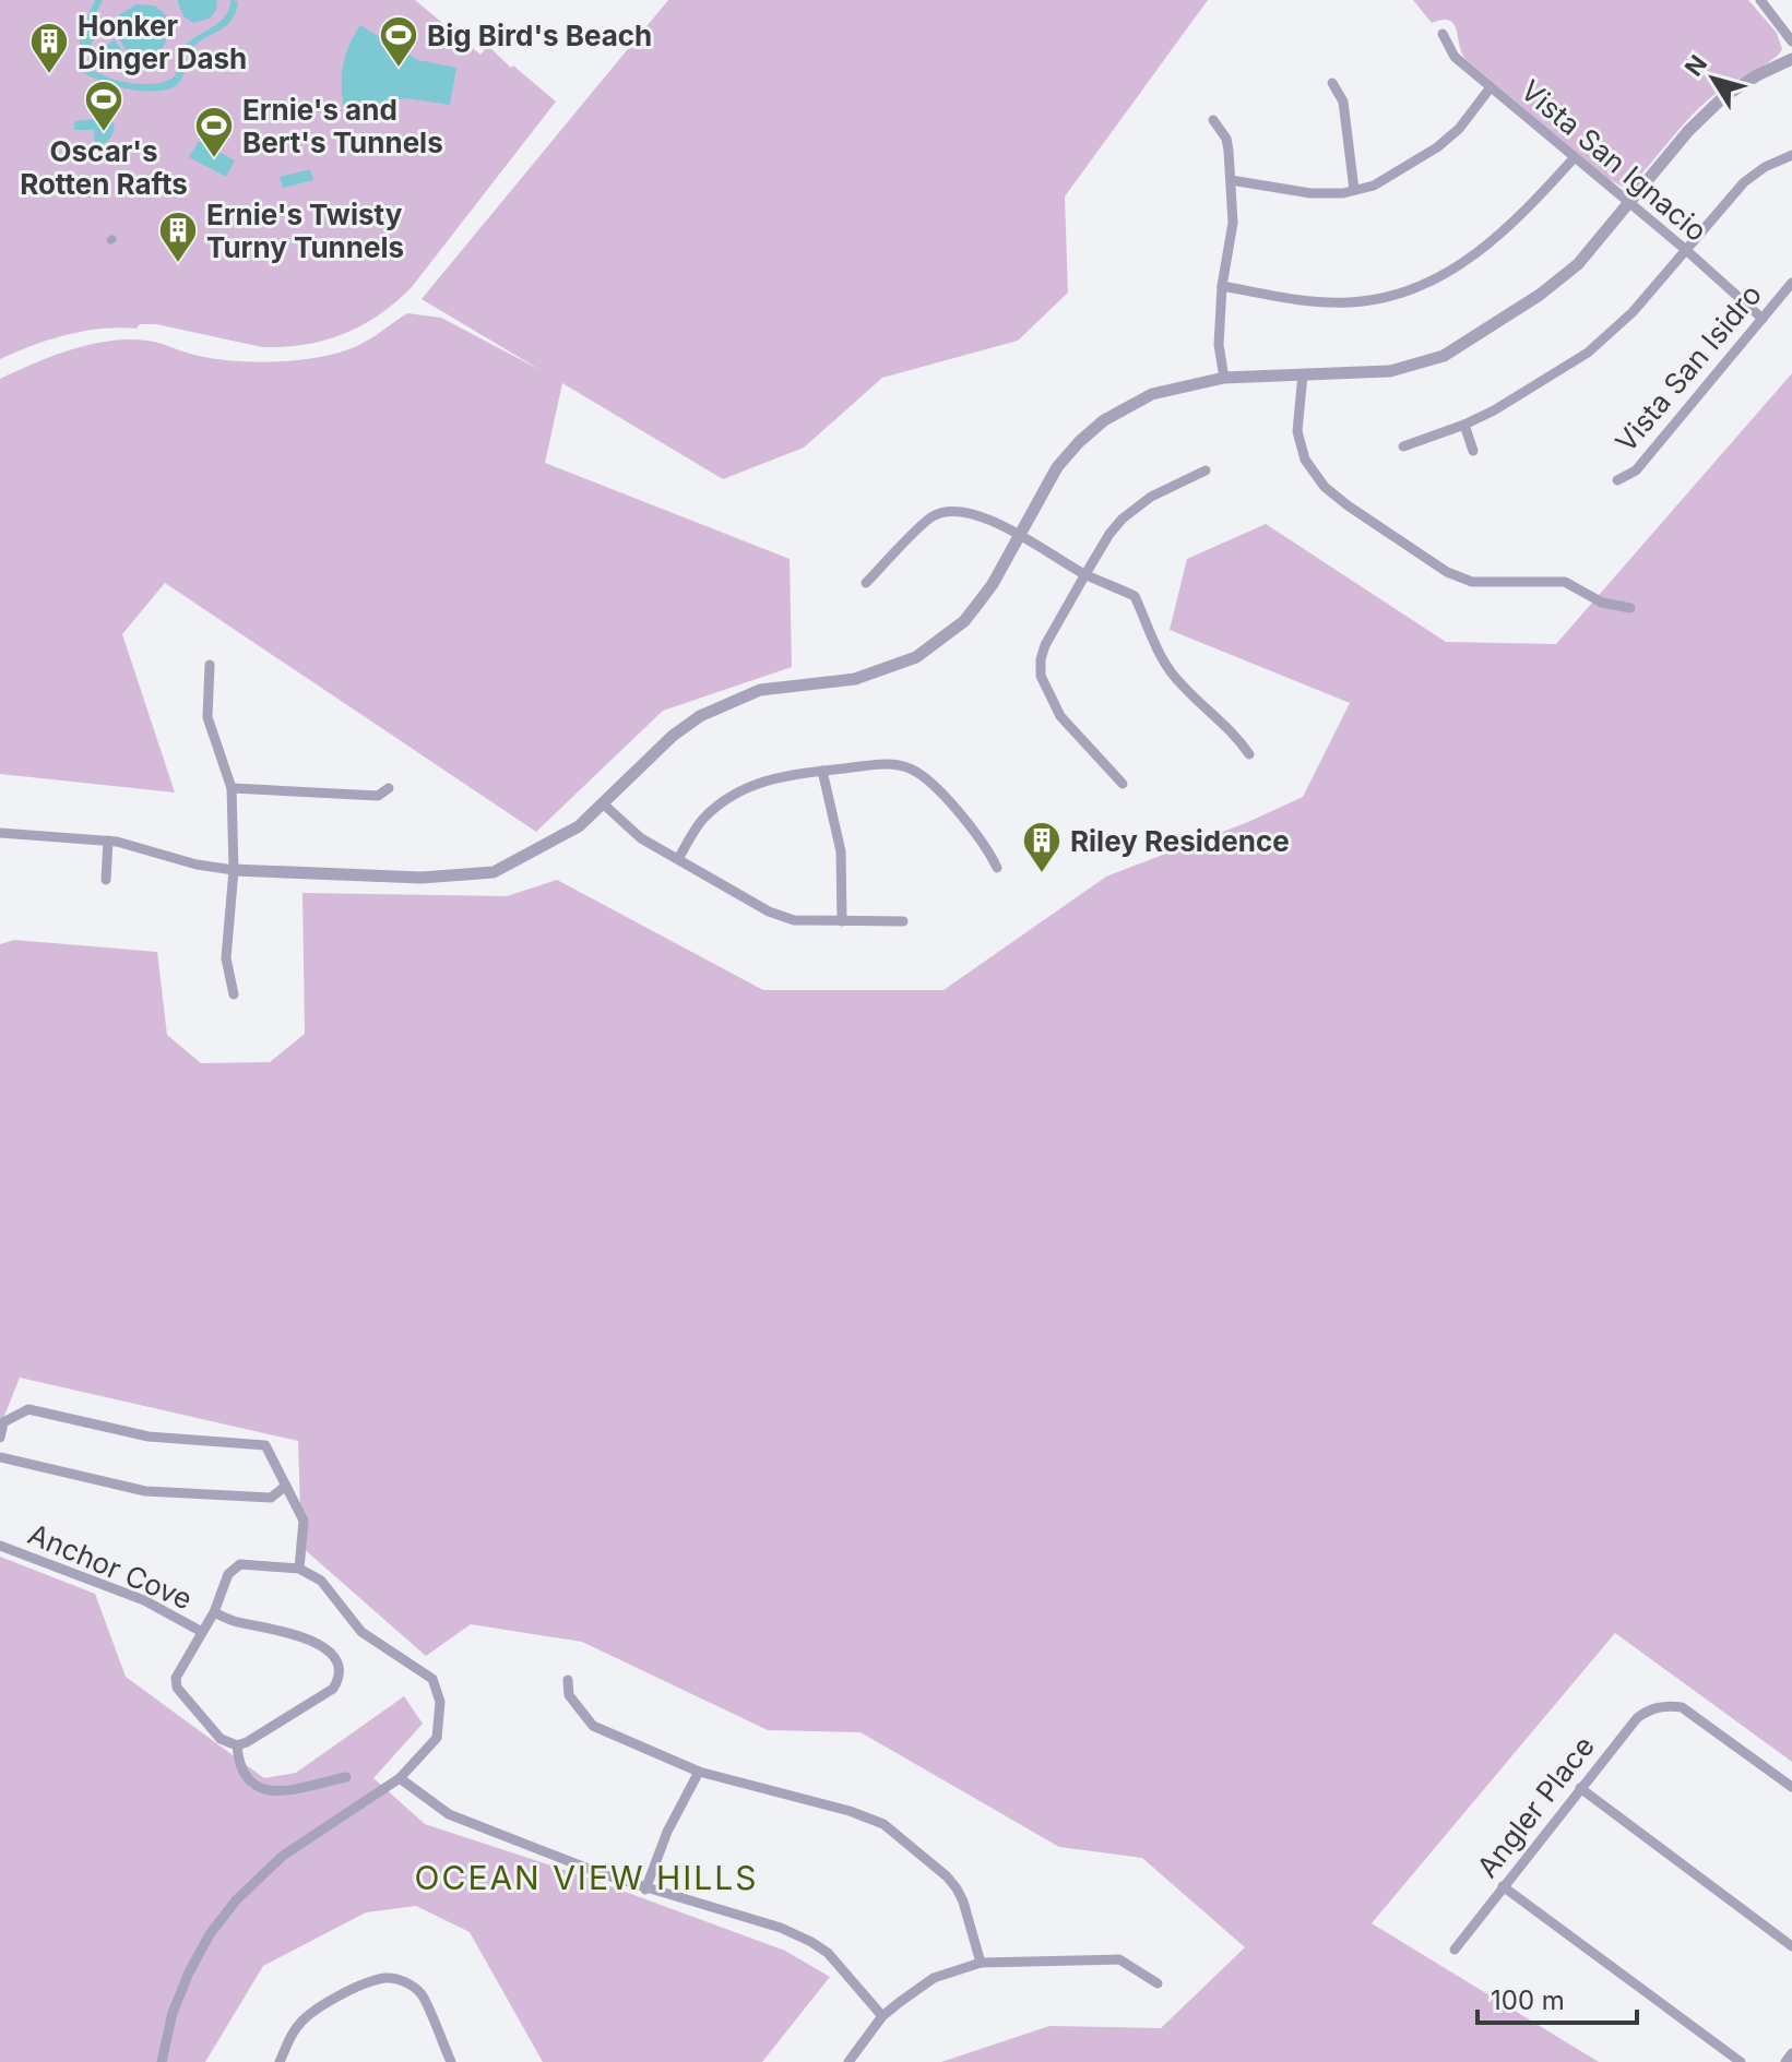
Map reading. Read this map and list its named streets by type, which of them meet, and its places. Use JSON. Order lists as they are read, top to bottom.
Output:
{
  "streets": {
    "street": [
      "Vista San Ignacio",
      "Vista San Isidro",
      "Anchor Cove",
      "Angler Place"
    ]
  },
  "crossings": [
    ["Vista San Ignacio", "Vista San Isidro"]
  ],
  "districts": ["OCEAN VIEW HILLS"],
  "places": {
    "sports": ["Big Bird's Beach", "Oscar's Rotten Rafts", "Ernie's and Bert's Tunnels"],
    "building": ["Honker Dinger Dash", "Ernie's Twisty Turny Tunnels", "Riley Residence"]
  },
  "scale_bar": "100 m",
  "north": "top left"
}
